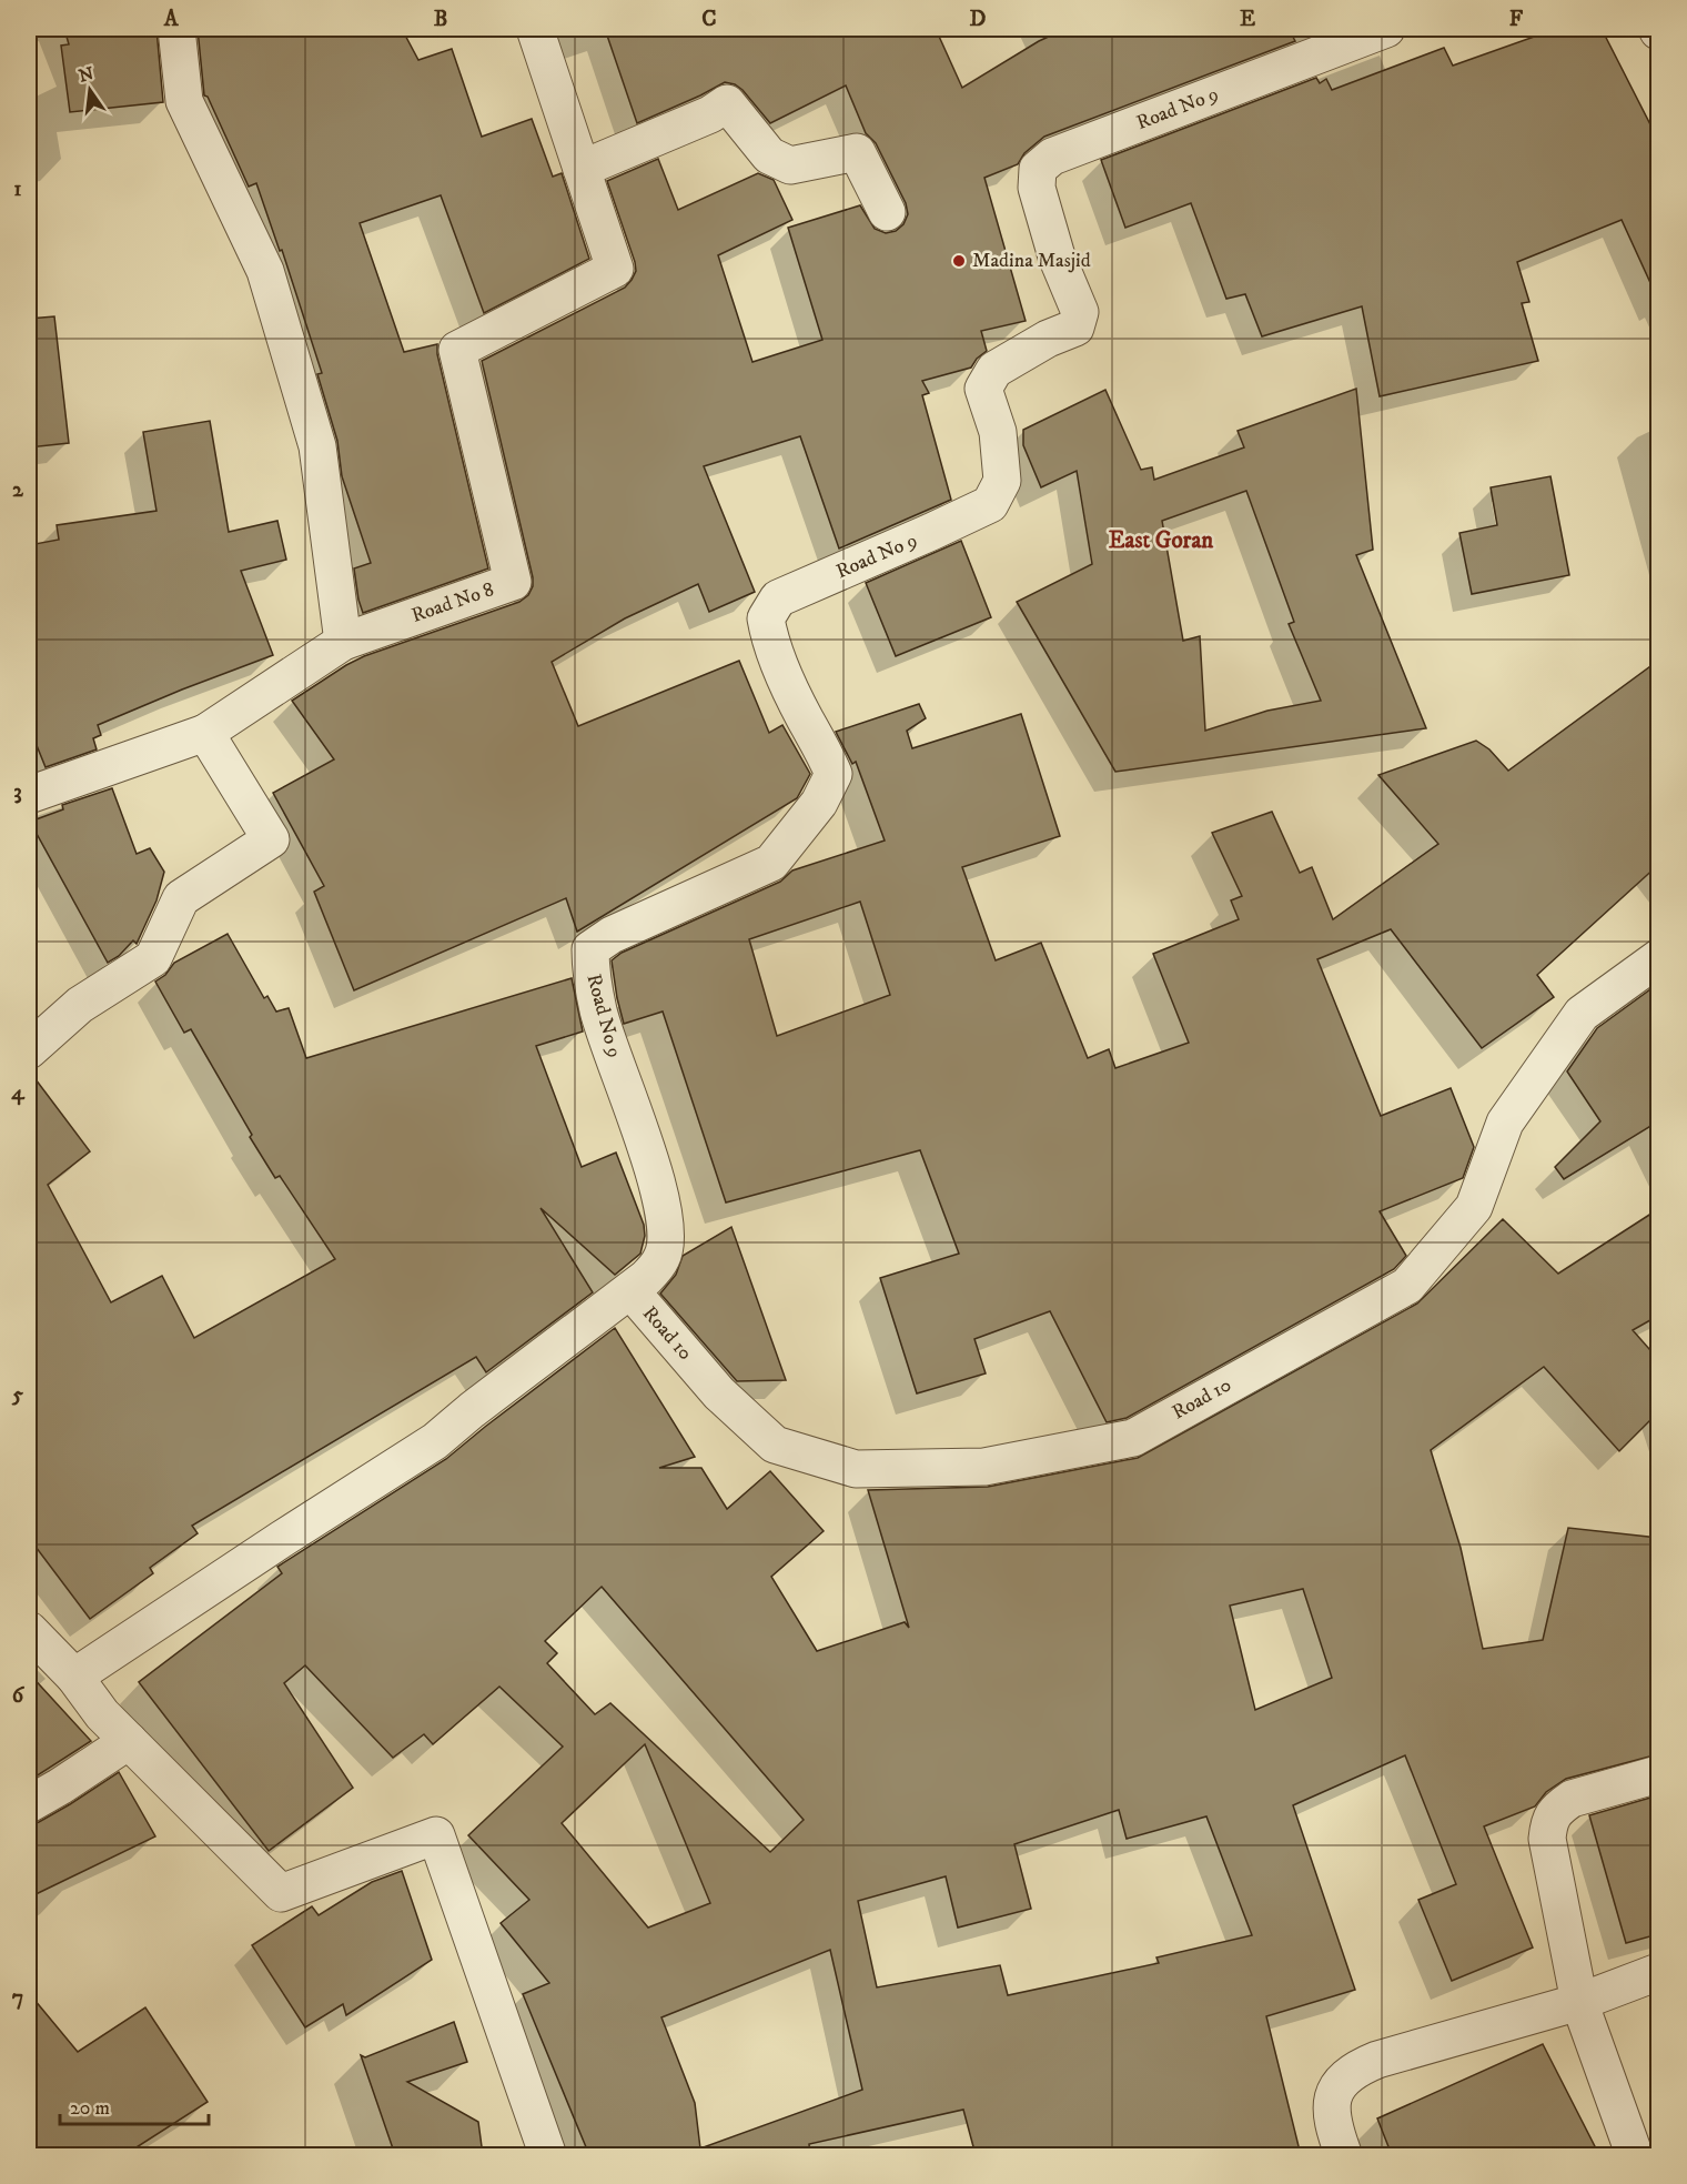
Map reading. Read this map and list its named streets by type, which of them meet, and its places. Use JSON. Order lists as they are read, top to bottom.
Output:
{
  "streets": {
    "street": ["Road No 9", "Road No 8", "Road 10"]
  },
  "crossings": [
    ["Road No 9", "Road 10"]
  ],
  "districts": ["East Goran"],
  "places": ["Madina Masjid"],
  "scale_bar": "20 m",
  "north": "top",
  "grid": {
    "columns": [
      "A",
      "B",
      "C",
      "D",
      "E",
      "F"
    ],
    "rows": [
      "1",
      "2",
      "3",
      "4",
      "5",
      "6",
      "7"
    ]
  }
}
